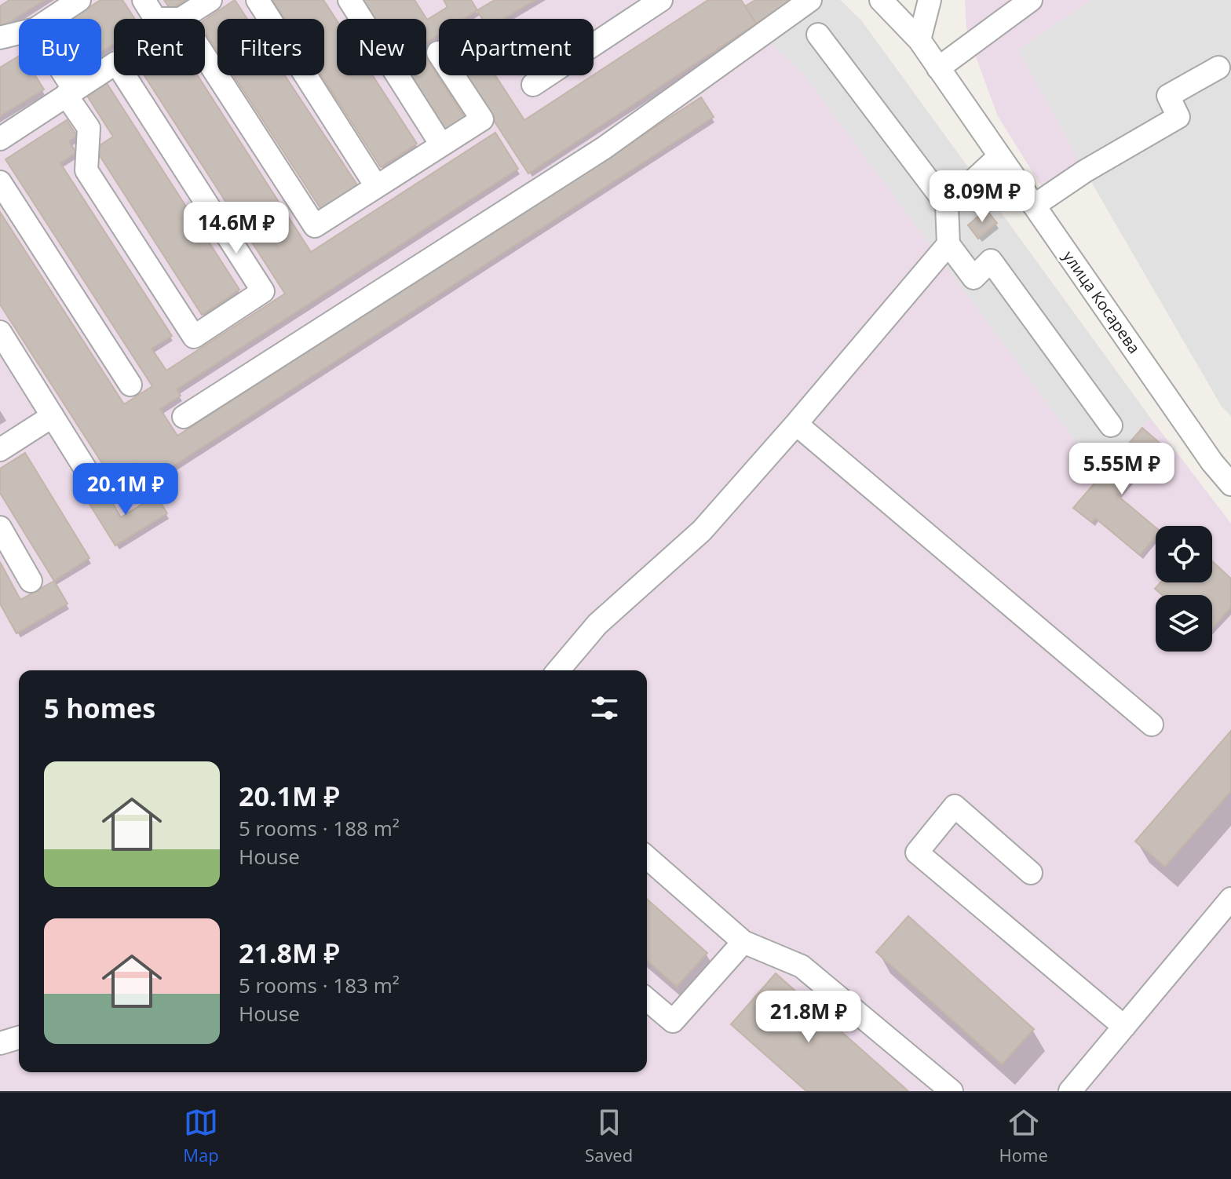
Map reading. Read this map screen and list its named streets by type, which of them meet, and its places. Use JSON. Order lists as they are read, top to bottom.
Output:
{
  "streets": {
    "street": ["улица Косарева"]
  },
  "page": {
    "chip": [
      "Buy",
      "Rent",
      "Filters",
      "New",
      "Apartment"
    ],
    "price": [
      "8.09M ₽",
      "14.6M ₽",
      "5.55M ₽",
      "20.1M ₽",
      "21.8M ₽"
    ],
    "heading": "5 homes",
    "list": [
      {
        "name": "20.1M ₽",
        "note": "5 rooms · 188 m² · House"
      },
      {
        "name": "21.8M ₽",
        "note": "5 rooms · 183 m² · House"
      }
    ],
    "tabs": ["Map", "Saved", "Home"]
  }
}
